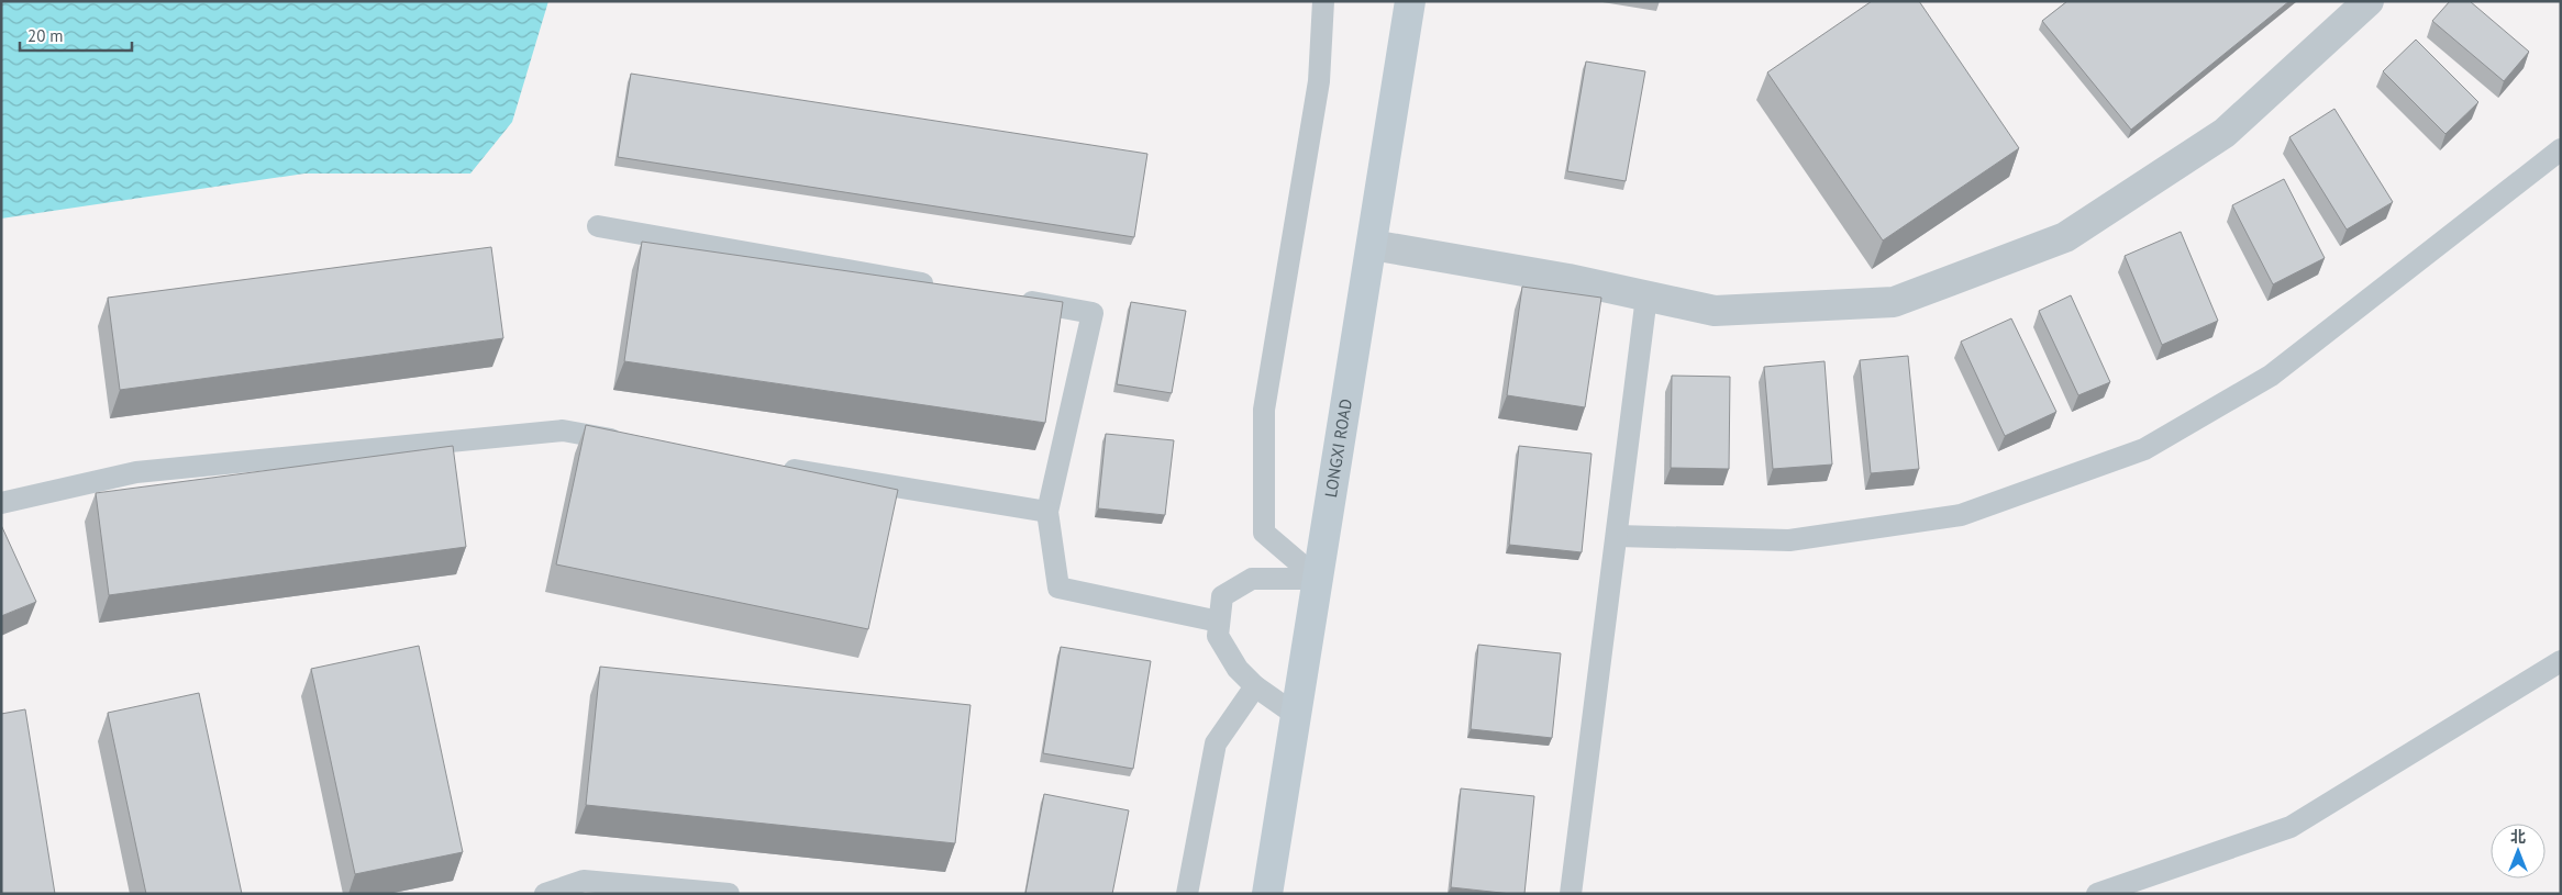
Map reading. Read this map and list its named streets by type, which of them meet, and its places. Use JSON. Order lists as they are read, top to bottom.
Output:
{
  "streets": {
    "street": ["LONGXI ROAD"]
  },
  "scale_bar": "20 m",
  "north": "top"
}
